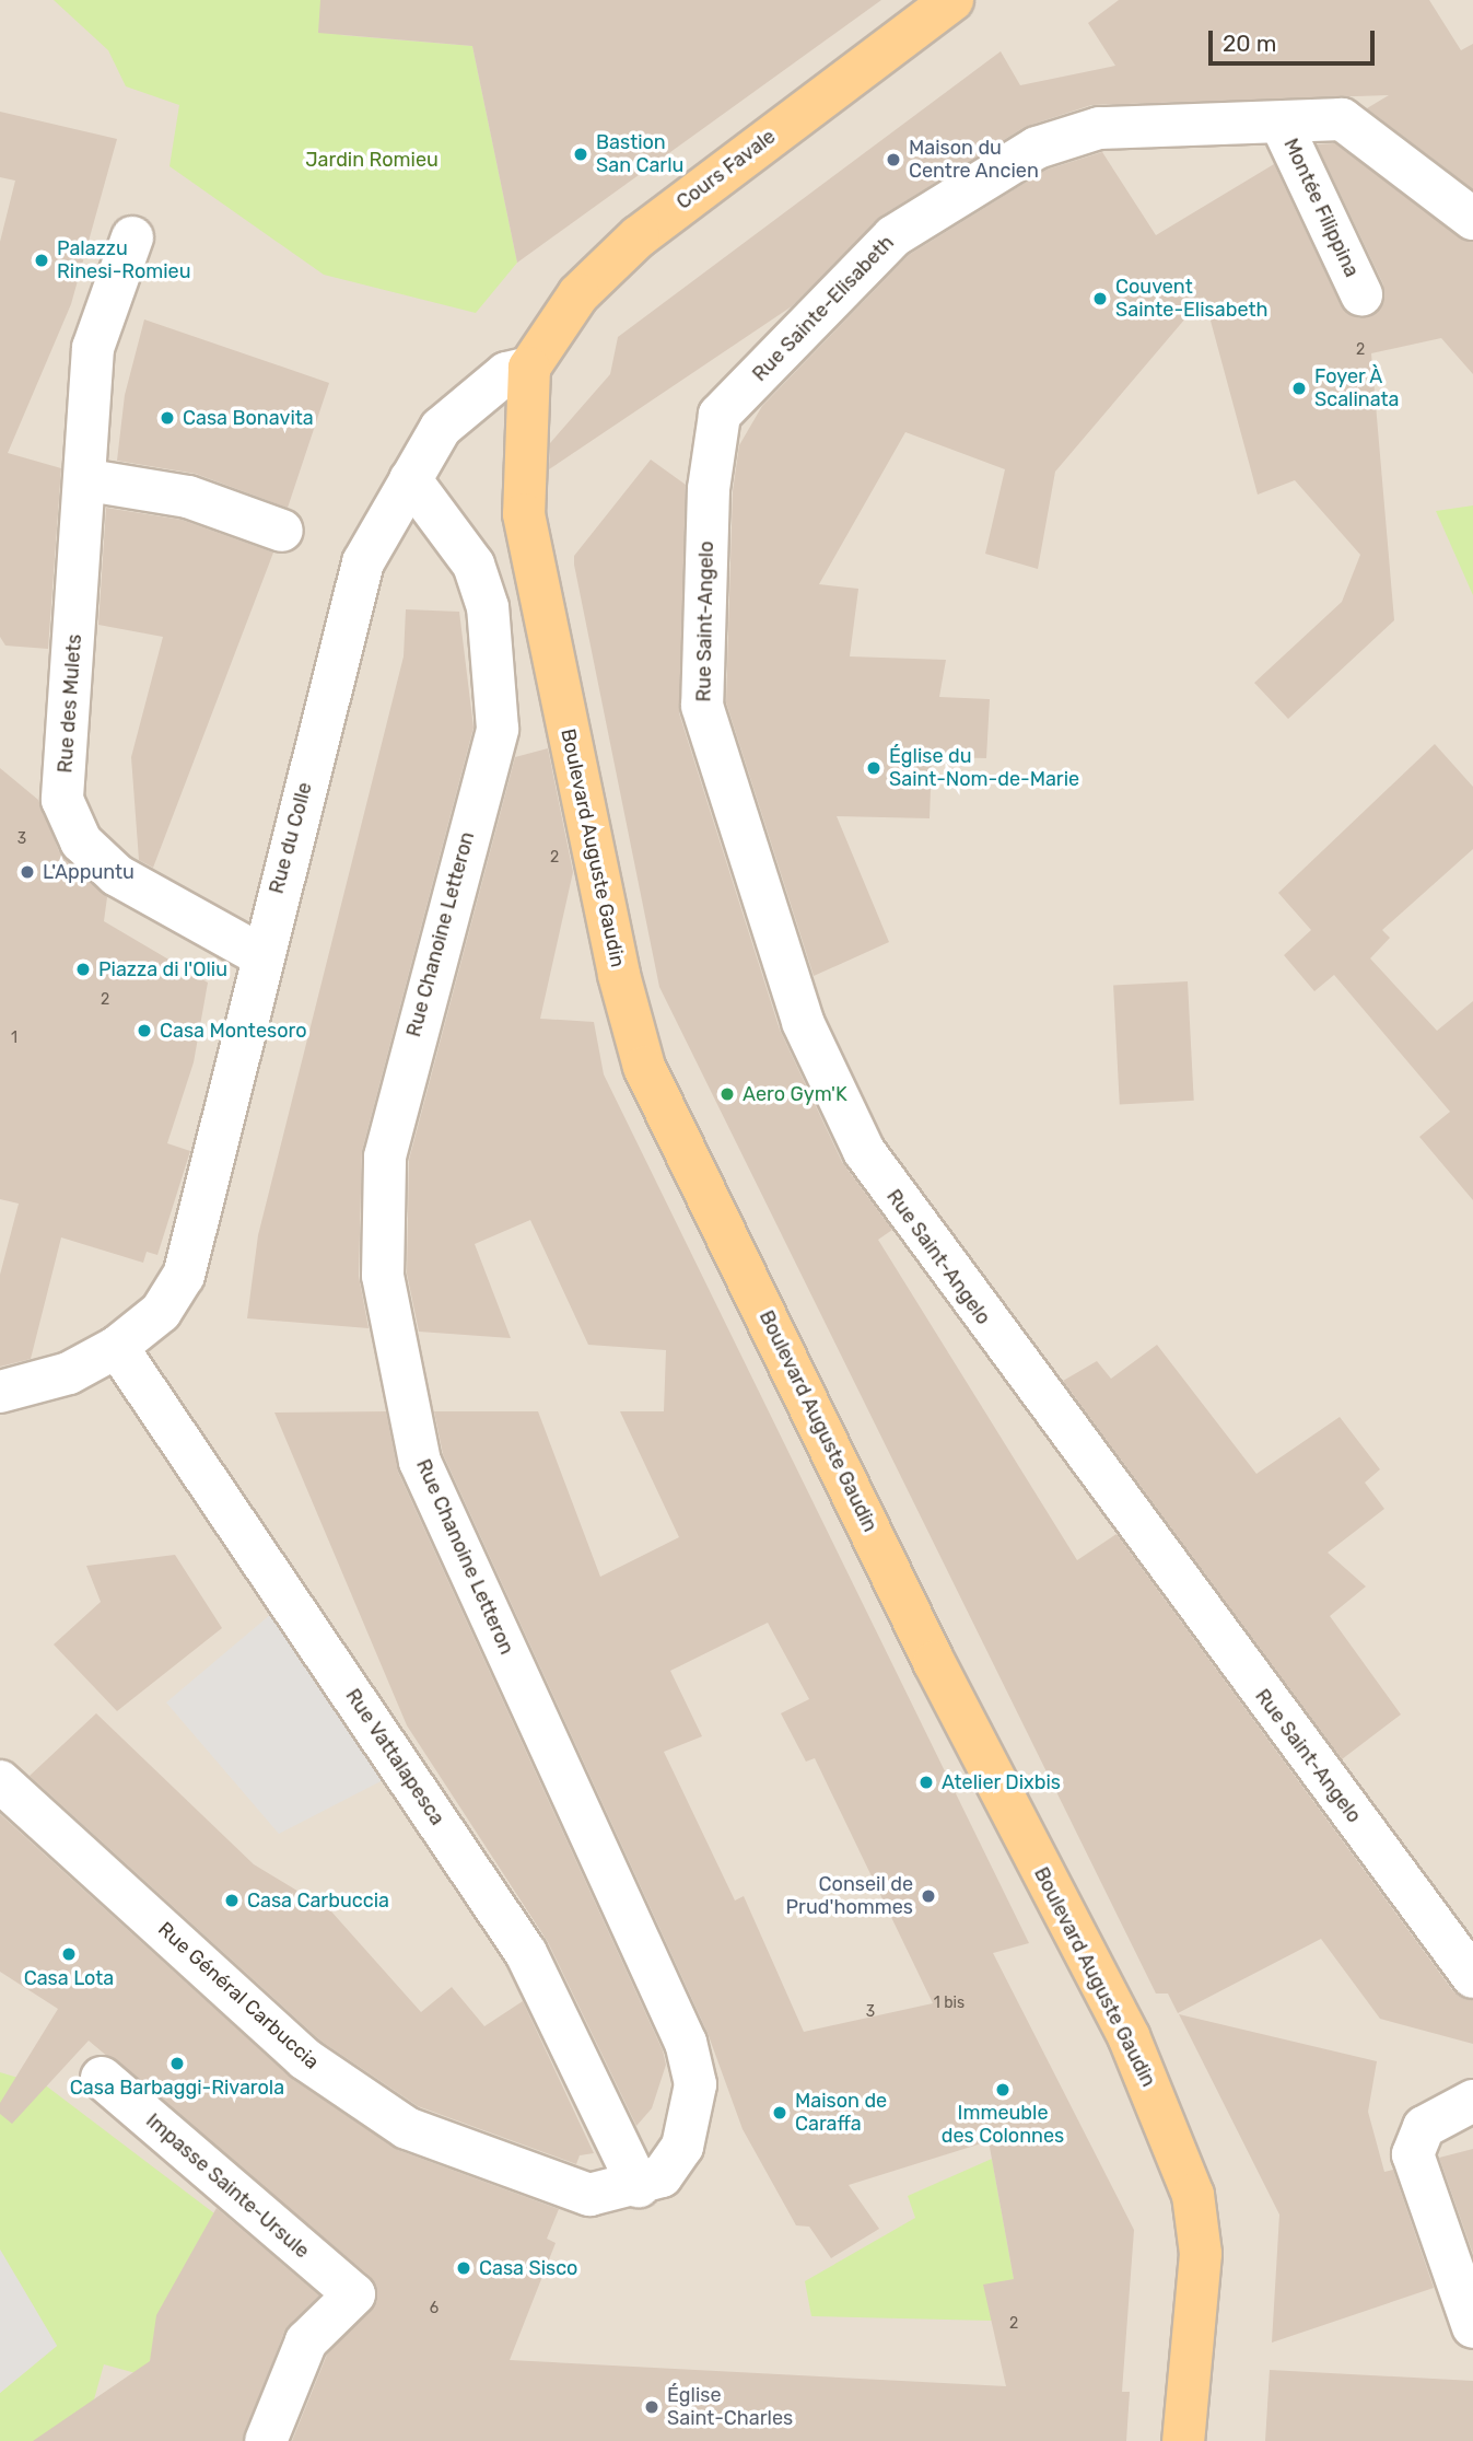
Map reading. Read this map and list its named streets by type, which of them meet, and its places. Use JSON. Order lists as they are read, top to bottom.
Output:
{
  "streets": {
    "main road": ["Cours Favale", "Boulevard Auguste Gaudin"],
    "street": [
      "Montée Filippina",
      "Rue Sainte-Elisabeth",
      "Rue Saint-Angelo",
      "Rue des Mulets",
      "Rue du Colle",
      "Rue Chanoine Letteron",
      "Rue Vattalapesca",
      "Rue Général Carbuccia",
      "Impasse Sainte-Ursule"
    ]
  },
  "crossings": [
    ["Cours Favale", "Rue du Colle"],
    ["Cours Favale", "Boulevard Auguste Gaudin"],
    ["Montée Filippina", "Rue Sainte-Elisabeth"],
    ["Rue Sainte-Elisabeth", "Rue Saint-Angelo"],
    ["Rue des Mulets", "Rue du Colle"],
    ["Rue du Colle", "Boulevard Auguste Gaudin"],
    ["Rue du Colle", "Rue Chanoine Letteron"],
    ["Rue du Colle", "Rue Vattalapesca"],
    ["Rue Chanoine Letteron", "Rue Vattalapesca"],
    ["Rue Chanoine Letteron", "Rue Général Carbuccia"],
    ["Rue Vattalapesca", "Rue Général Carbuccia"]
  ],
  "parks": ["Jardin Romieu"],
  "places": [
    "Bastion San Carlu",
    "Maison du Centre Ancien",
    "Palazzu Rinesi-Romieu",
    "Couvent Sainte-Elisabeth",
    "Foyer À Scalinata",
    "Casa Bonavita",
    "Église du Saint-Nom-de-Marie",
    "L'Appuntu",
    "Piazza di l'Oliu",
    "Casa Montesoro",
    "Aero Gym'K",
    "Atelier Dixbis",
    "Conseil de Prud'hommes",
    "Casa Carbuccia",
    "Casa Lota",
    "Casa Barbaggi-Rivarola",
    "Immeuble des Colonnes",
    "Maison de Caraffa",
    "Casa Sisco",
    "Église Saint-Charles"
  ],
  "house_numbers": [
    "2",
    "3",
    "2",
    "2",
    "1",
    "1 bis",
    "3",
    "6",
    "2"
  ],
  "scale_bar": "20 m"
}
